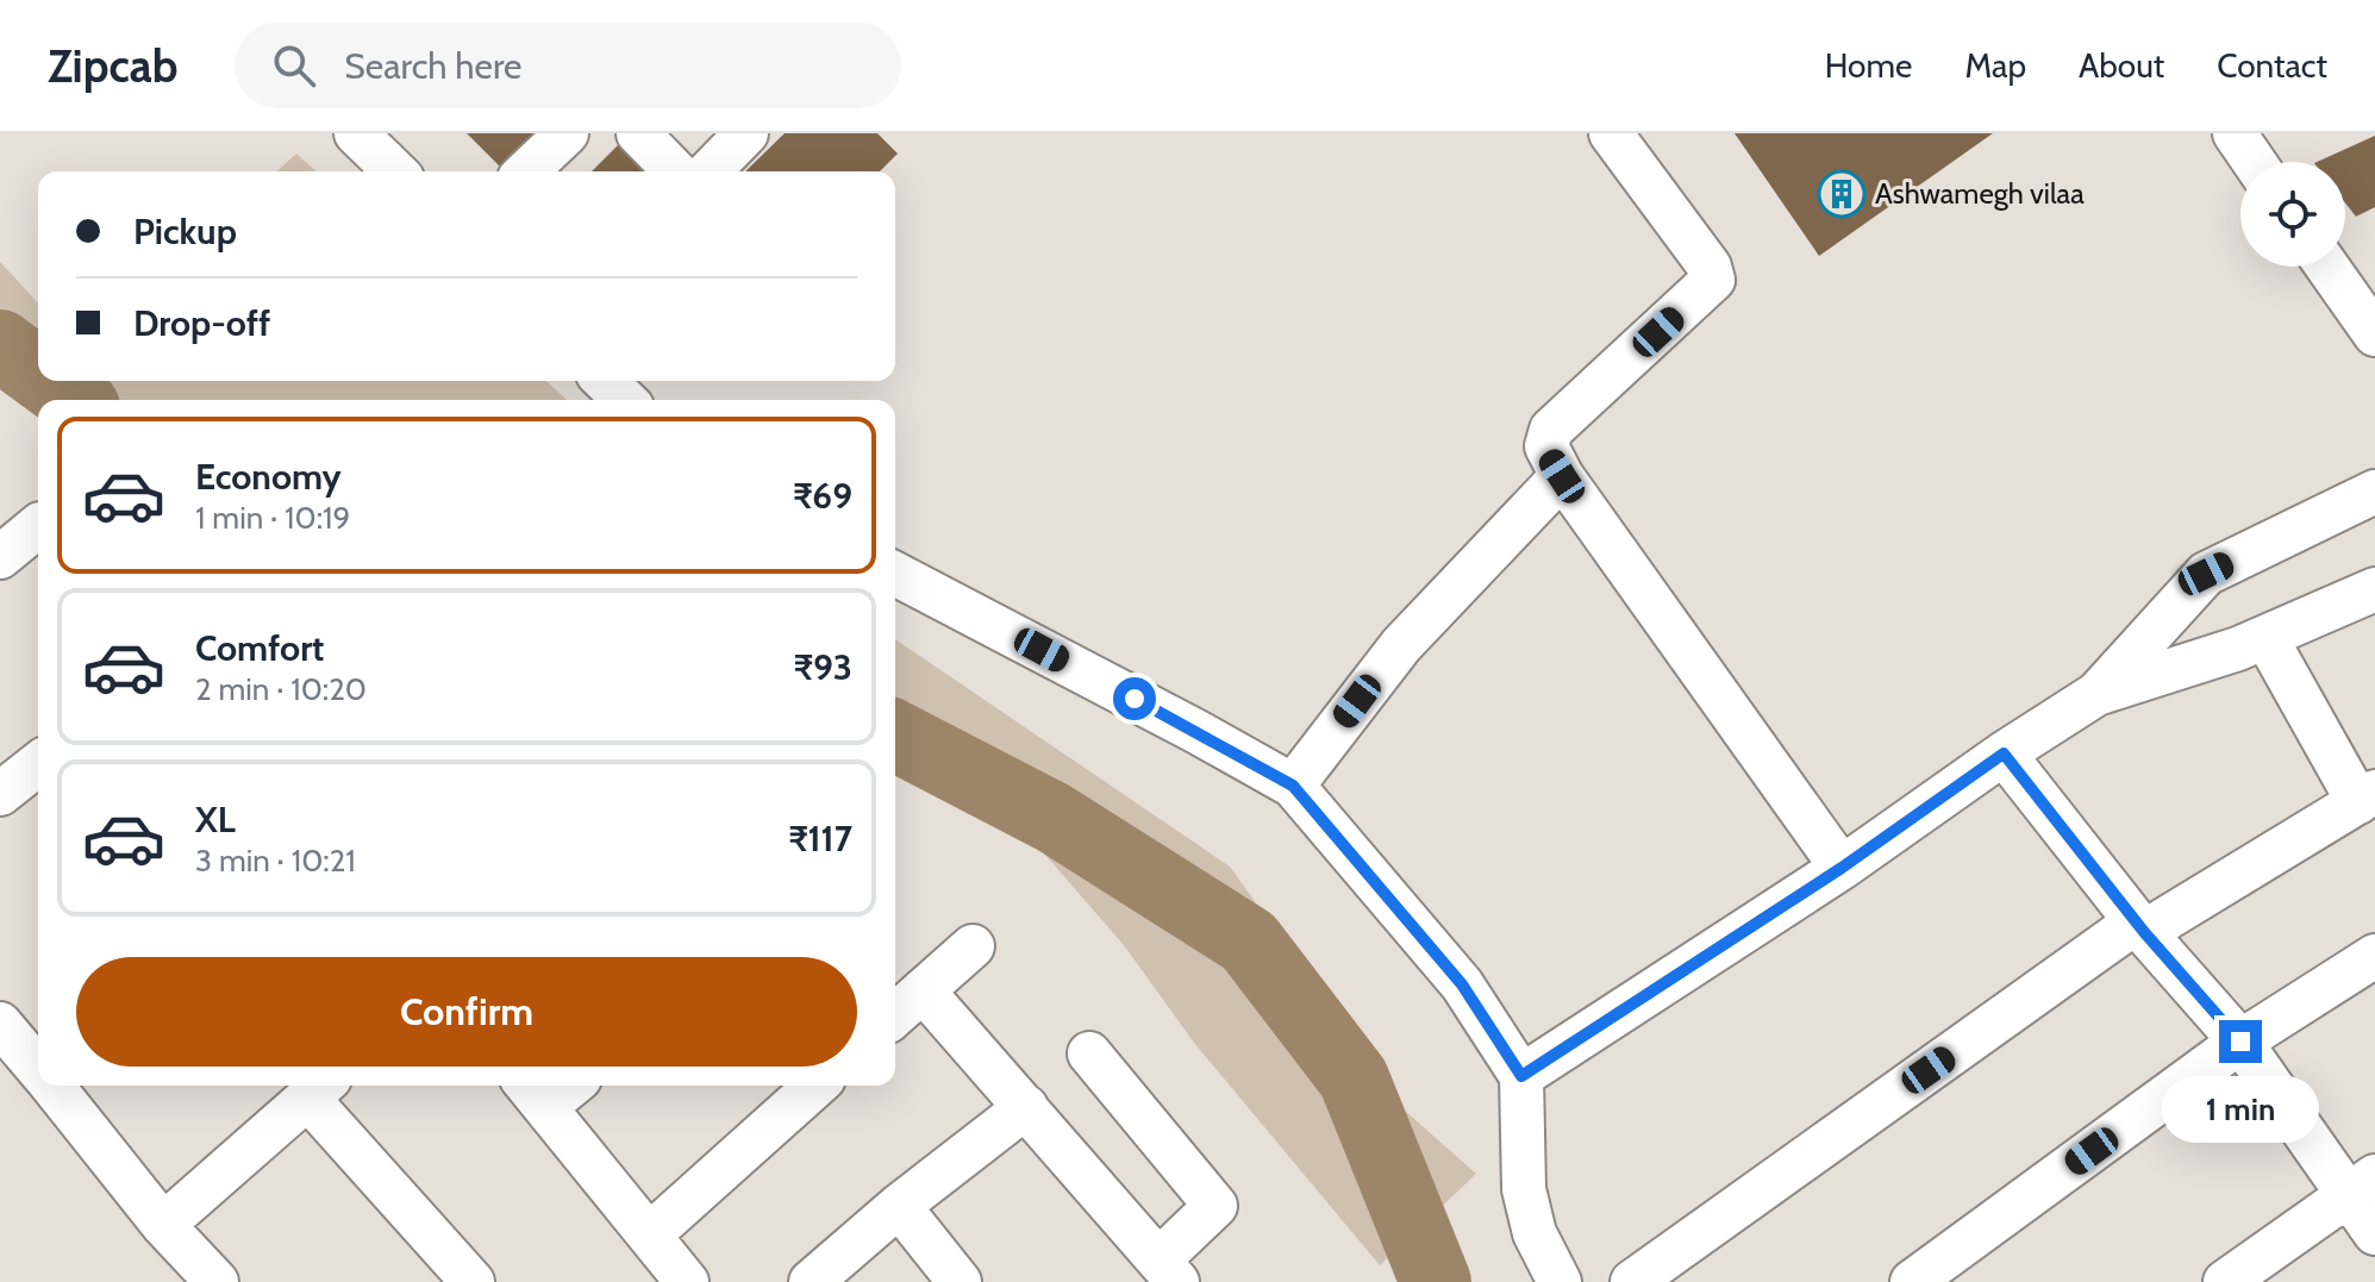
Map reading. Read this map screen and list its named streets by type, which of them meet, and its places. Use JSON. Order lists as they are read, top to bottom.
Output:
{
  "places": {
    "building": ["Ashwamegh vilaa"]
  },
  "page": {
    "header": "Zipcab",
    "search": "Search here",
    "nav": [
      "Home",
      "Map",
      "About",
      "Contact"
    ],
    "banner": ["Pickup", "Drop-off"],
    "list": [
      {
        "name": "Economy",
        "note": "1 min · 10:19",
        "value": "₹69"
      },
      {
        "name": "Comfort",
        "note": "2 min · 10:20",
        "value": "₹93"
      },
      {
        "name": "XL",
        "note": "3 min · 10:21",
        "value": "₹117"
      }
    ],
    "buttons": "Confirm",
    "bubble": "1 min"
  }
}
